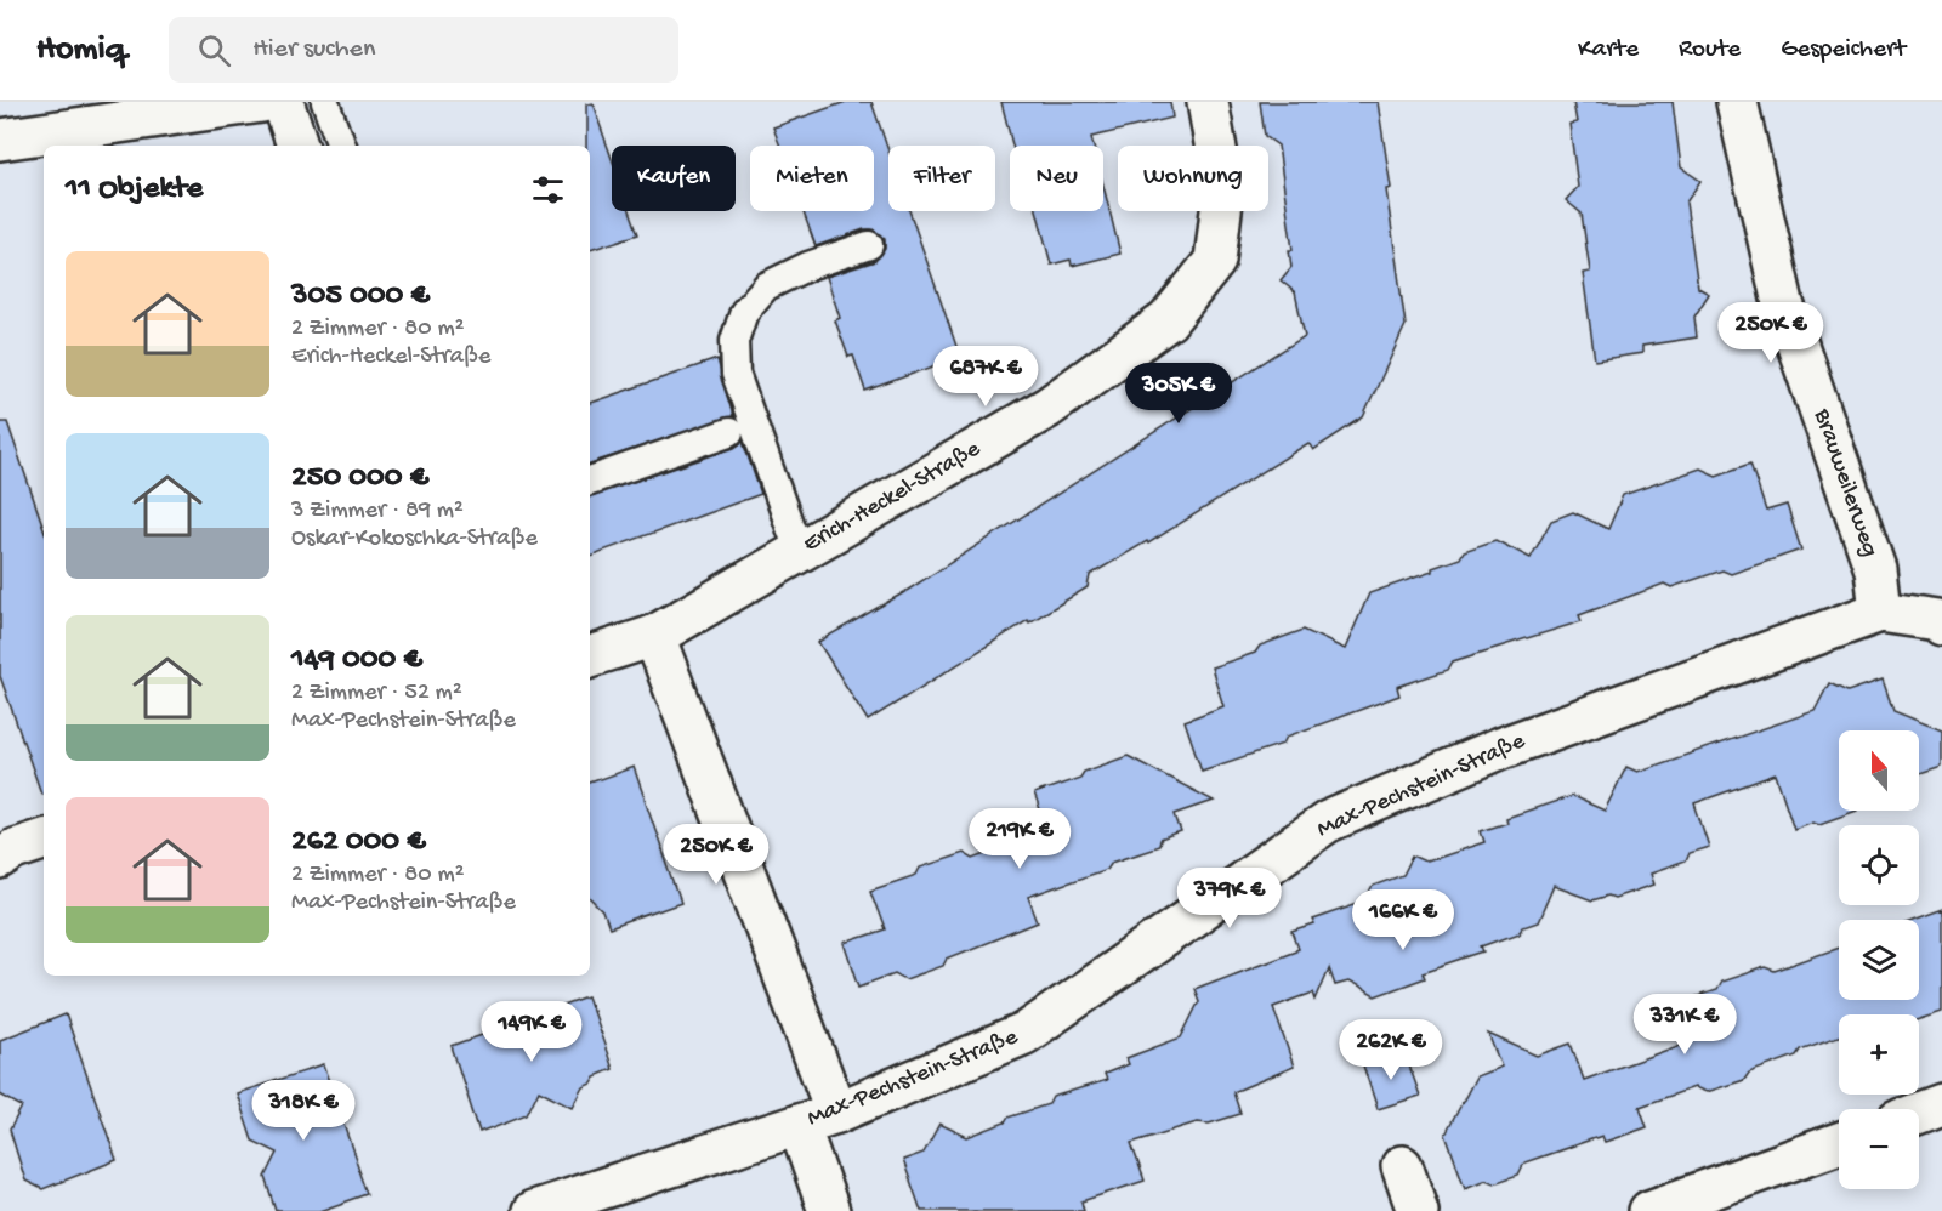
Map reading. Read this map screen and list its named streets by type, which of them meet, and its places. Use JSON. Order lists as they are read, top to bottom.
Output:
{
  "streets": {
    "street": ["Brauweilerweg", "Erich-Heckel-Straße", "Max-Pechstein-Straße"]
  },
  "crossings": [
    ["Brauweilerweg", "Max-Pechstein-Straße"]
  ],
  "north": "top",
  "page": {
    "header": "Homiq",
    "search": "Hier suchen",
    "nav": ["Karte", "Route", "Gespeichert"],
    "chip": [
      "Kaufen",
      "Mieten",
      "Filter",
      "Neu",
      "Wohnung"
    ],
    "heading": "11 Objekte",
    "list": [
      {
        "name": "305 000 €",
        "note": "2 Zimmer · 80 m² · Erich-Heckel-Straße"
      },
      {
        "name": "250 000 €",
        "note": "3 Zimmer · 89 m² · Oskar-Kokoschka-Straße"
      },
      {
        "name": "149 000 €",
        "note": "2 Zimmer · 52 m² · Max-Pechstein-Straße"
      },
      {
        "name": "262 000 €",
        "note": "2 Zimmer · 80 m² · Max-Pechstein-Straße"
      }
    ],
    "price": [
      "250K €",
      "687K €",
      "305K €",
      "219K €",
      "250K €",
      "379K €",
      "166K €",
      "331K €",
      "149K €",
      "262K €",
      "318K €"
    ],
    "map_buttons": ["+", "−"]
  }
}
